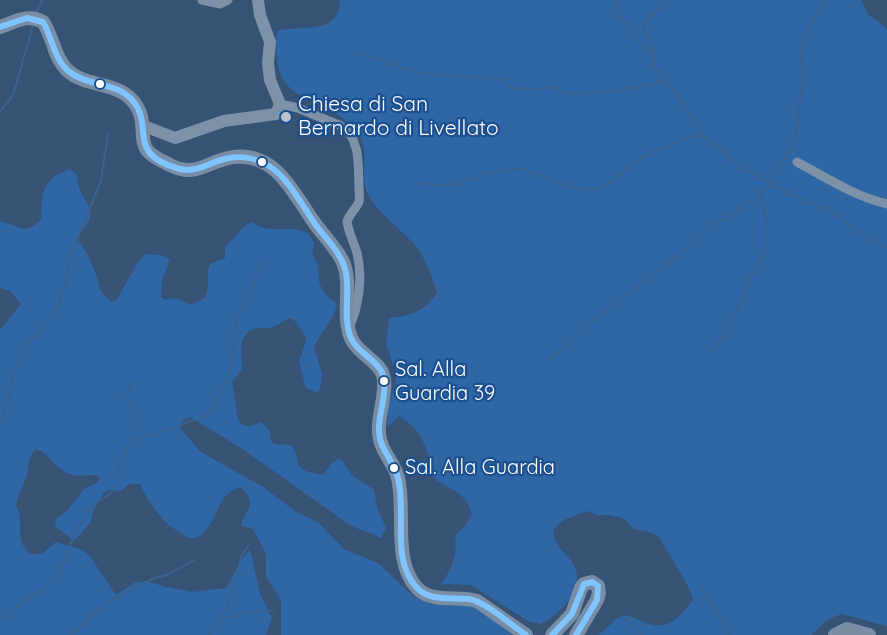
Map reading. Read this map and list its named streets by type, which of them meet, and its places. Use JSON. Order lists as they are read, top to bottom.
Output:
{
  "places": ["Chiesa di San Bernardo di Livellato", "Sal. Alla Guardia 39", "Sal. Alla Guardia"]
}
